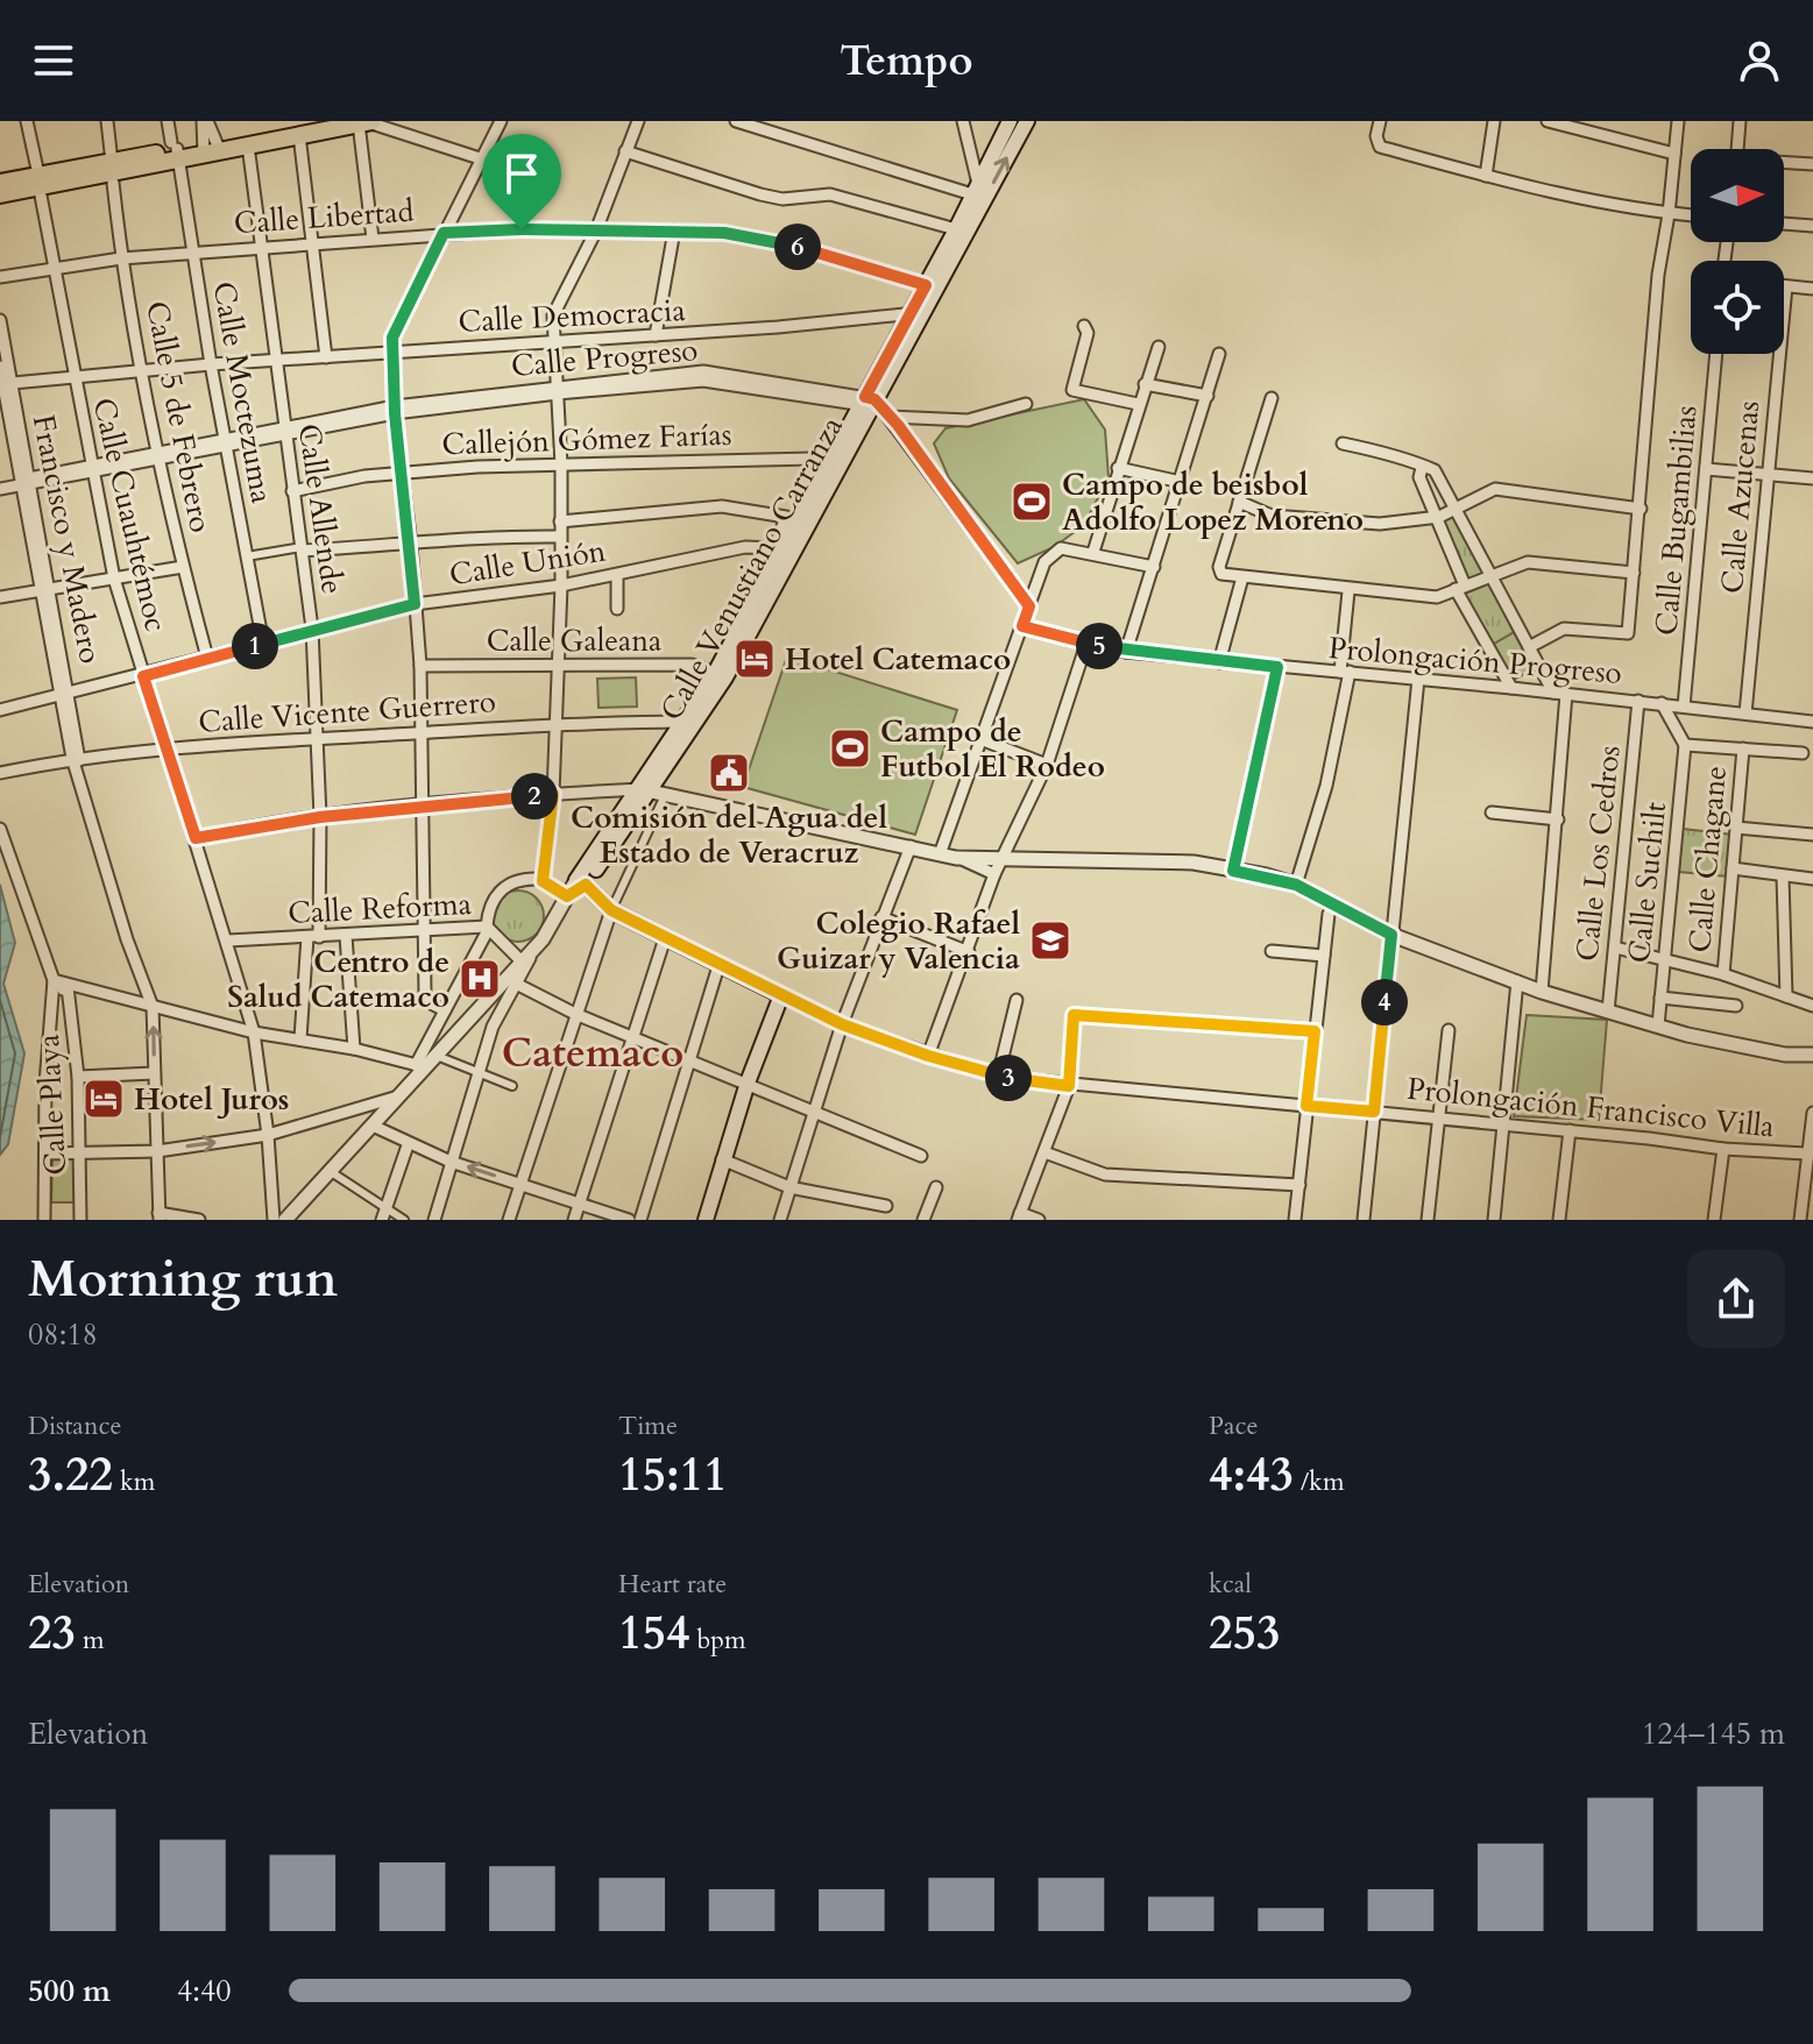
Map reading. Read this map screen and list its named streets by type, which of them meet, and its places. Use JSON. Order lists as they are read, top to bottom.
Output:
{
  "streets": {
    "main road": ["Calle Venustiano Carranza"],
    "street": [
      "Calle Libertad",
      "Calle Democracia",
      "Calle Progreso",
      "Calle Moctezuma",
      "Calle 5 de Febrero",
      "Callejón Gómez Farías",
      "Calle Azucenas",
      "Calle Allende",
      "Calle Cuauhtémoc",
      "Calle Bugambilias",
      "Francisco y Madero",
      "Calle Unión",
      "Calle Galeana",
      "Prolongación Progreso",
      "Calle Vicente Guerrero",
      "Calle Los Cedros",
      "Calle Chagane",
      "Calle Suchilt",
      "Calle Reforma",
      "Calle Playa",
      "Prolongación Francisco Villa"
    ]
  },
  "crossings": [
    ["Calle Libertad", "Calle Moctezuma"],
    ["Calle Libertad", "Calle 5 de Febrero"],
    ["Calle Libertad", "Calle Allende"],
    ["Calle Libertad", "Calle Cuauhtémoc"],
    ["Calle Libertad", "Calle Venustiano Carranza"],
    ["Calle Democracia", "Calle Moctezuma"],
    ["Calle Democracia", "Calle 5 de Febrero"],
    ["Calle Democracia", "Calle Allende"],
    ["Calle Democracia", "Calle Cuauhtémoc"],
    ["Calle Democracia", "Francisco y Madero"],
    ["Calle Democracia", "Calle Venustiano Carranza"],
    ["Calle Progreso", "Calle Moctezuma"],
    ["Calle Progreso", "Calle 5 de Febrero"],
    ["Calle Progreso", "Calle Allende"],
    ["Calle Progreso", "Calle Cuauhtémoc"],
    ["Calle Progreso", "Francisco y Madero"],
    ["Calle Progreso", "Calle Venustiano Carranza"],
    ["Calle Moctezuma", "Calle Unión"],
    ["Calle 5 de Febrero", "Calle Unión"],
    ["Callejón Gómez Farías", "Calle Allende"],
    ["Callejón Gómez Farías", "Calle Venustiano Carranza"],
    ["Calle Azucenas", "Prolongación Progreso"],
    ["Calle Allende", "Calle Unión"],
    ["Calle Allende", "Calle Vicente Guerrero"],
    ["Calle Allende", "Calle Reforma"],
    ["Calle Cuauhtémoc", "Calle Unión"],
    ["Calle Cuauhtémoc", "Calle Vicente Guerrero"],
    ["Calle Cuauhtémoc", "Calle Reforma"],
    ["Calle Bugambilias", "Prolongación Progreso"],
    ["Francisco y Madero", "Calle Unión"],
    ["Francisco y Madero", "Calle Vicente Guerrero"],
    ["Calle Unión", "Calle Venustiano Carranza"],
    ["Calle Venustiano Carranza", "Calle Galeana"],
    ["Calle Venustiano Carranza", "Calle Vicente Guerrero"],
    ["Prolongación Progreso", "Calle Los Cedros"]
  ],
  "districts": ["Catemaco"],
  "places": {
    "sports": ["Campo de beisbol Adolfo Lopez Moreno", "Campo de Futbol El Rodeo"],
    "hotel": ["Hotel Catemaco", "Hotel Juros"],
    "public building": ["Comisión del Agua del Estado de Veracruz"],
    "school or university": ["Colegio Rafael Guizar y Valencia"],
    "hospital": ["Centro de Salud Catemaco"]
  },
  "north": "right",
  "page": {
    "header": "Tempo",
    "pins": [
      "6",
      "1",
      "5",
      "2",
      "4",
      "3"
    ],
    "heading": ["Morning run", "08:18"],
    "stats": [
      ["Distance", "3.22 km"],
      ["Time", "15:11"],
      ["Pace", "4:43 /km"],
      ["Elevation", "23 m"],
      ["Heart rate", "154 bpm"],
      ["kcal", "253"]
    ],
    "chart": ["Elevation", "124–145 m"],
    "list": [
      {
        "name": "500 m",
        "note": "4:40"
      }
    ]
  }
}
